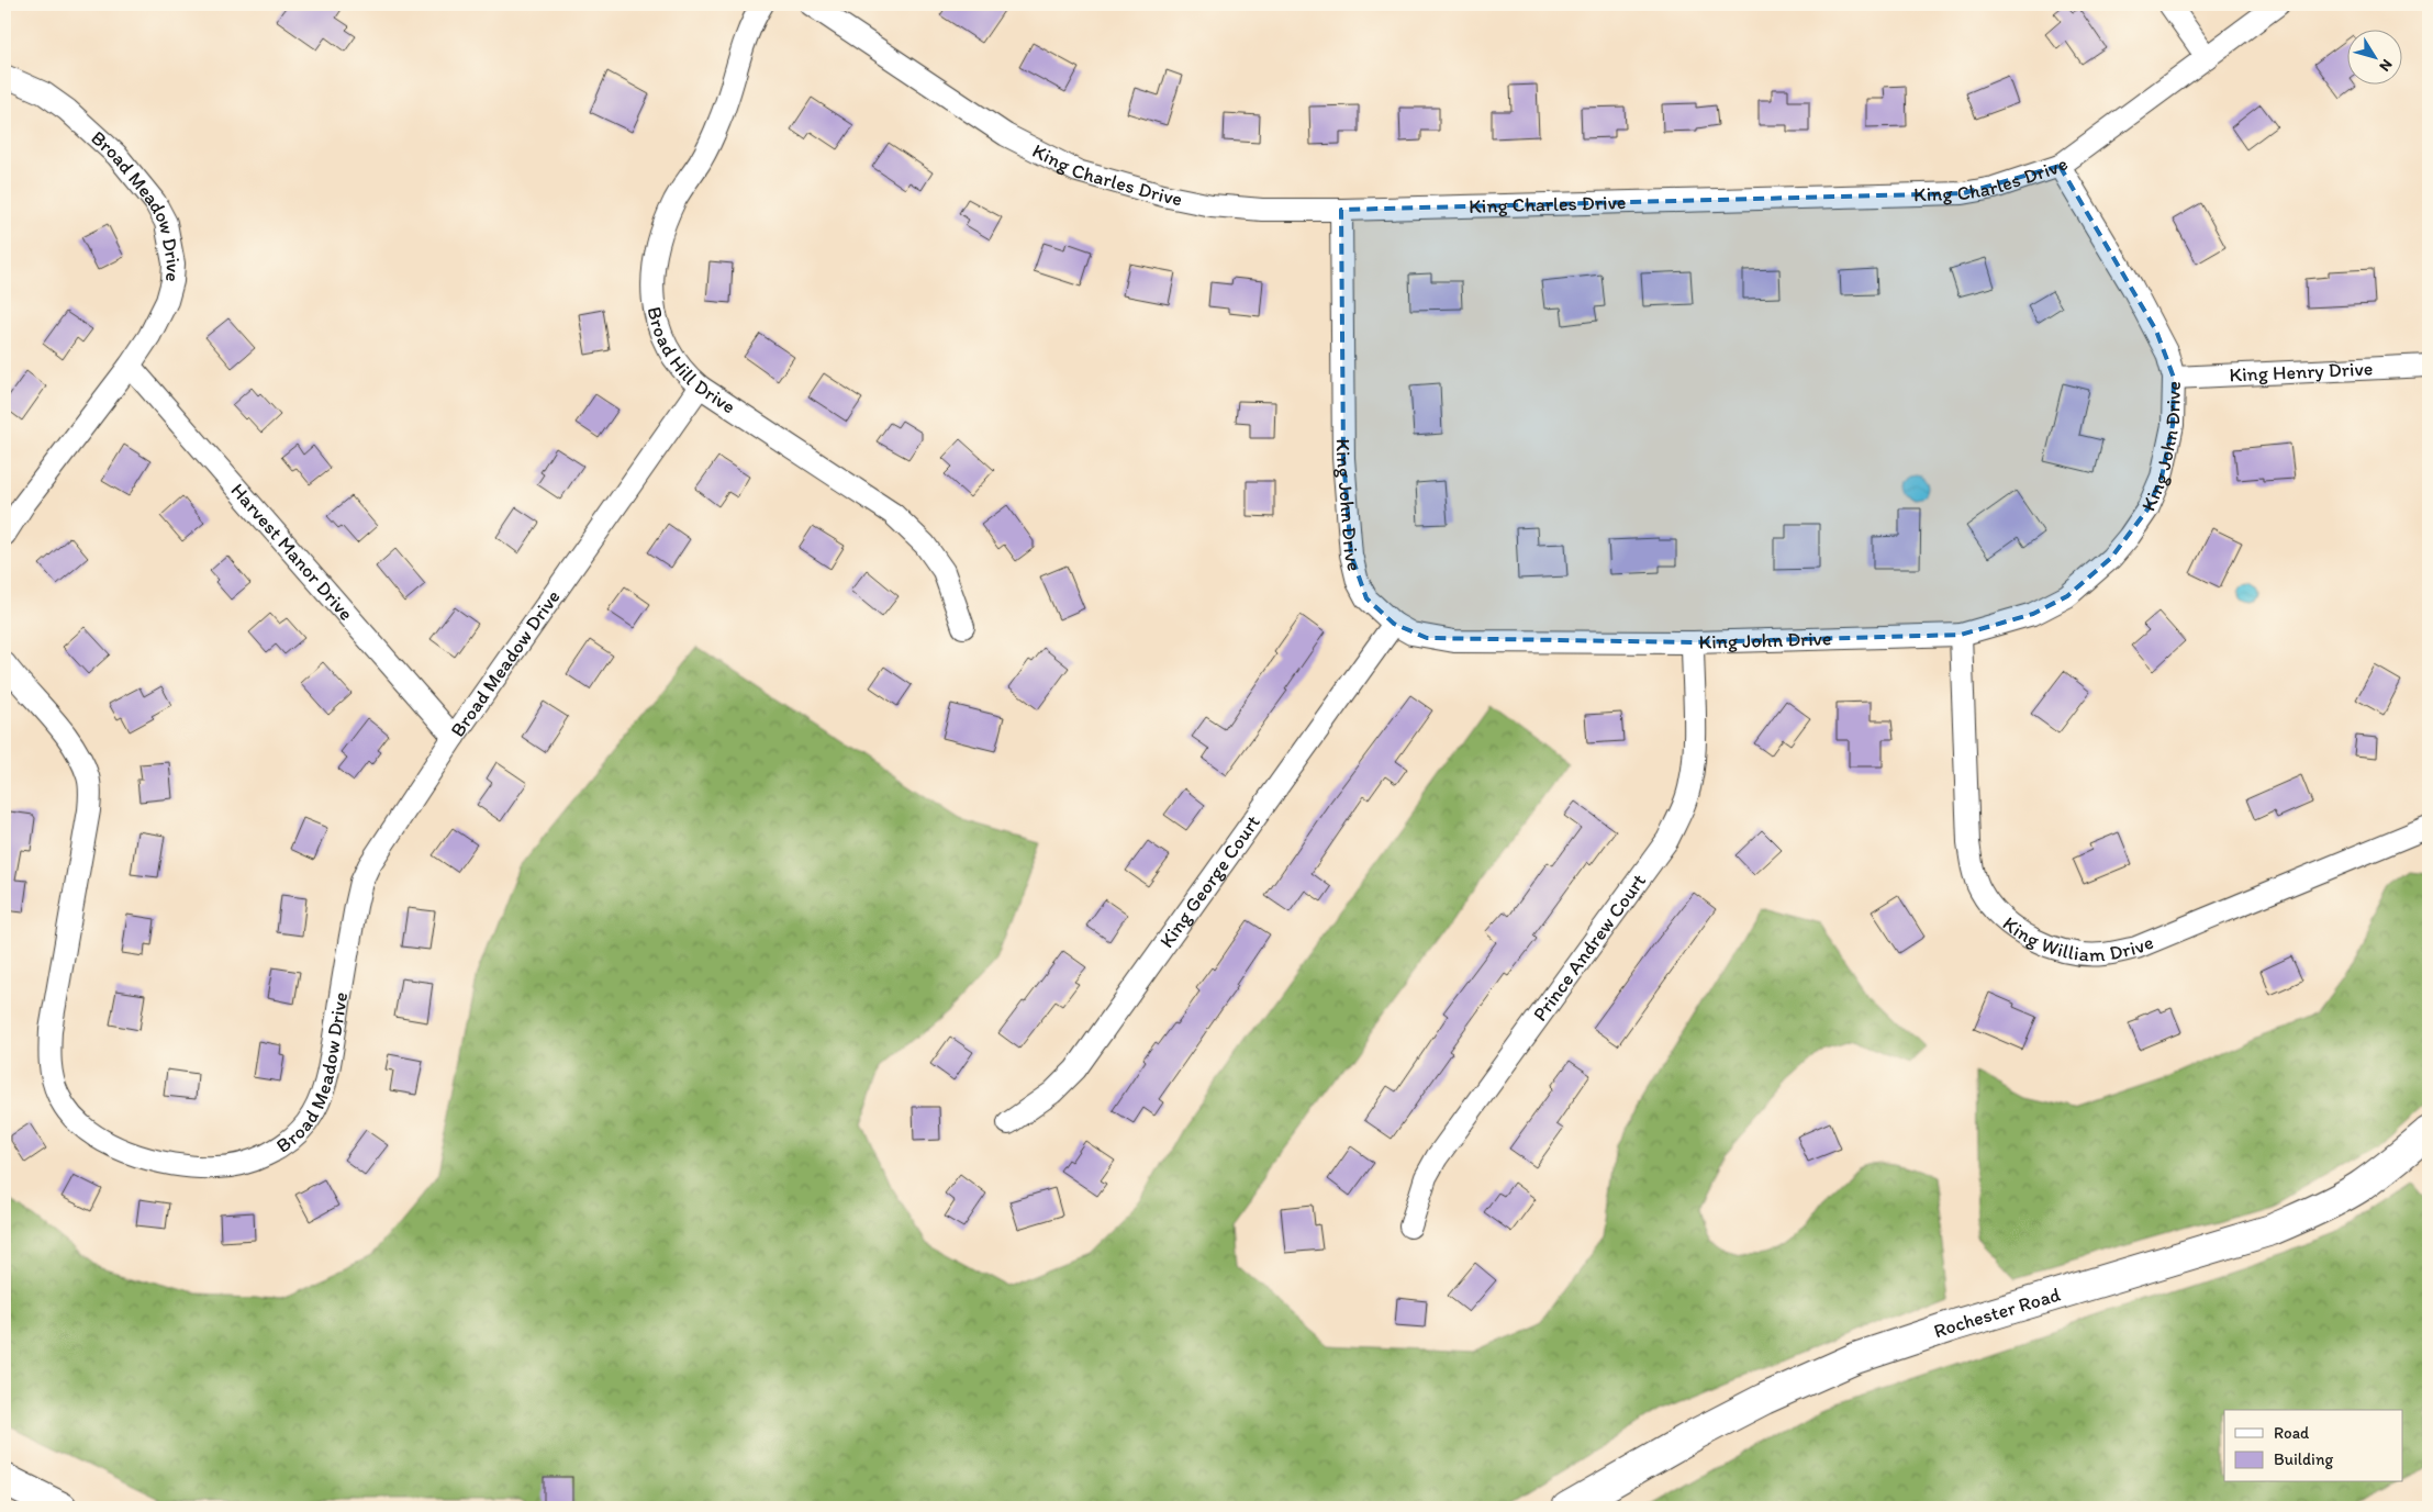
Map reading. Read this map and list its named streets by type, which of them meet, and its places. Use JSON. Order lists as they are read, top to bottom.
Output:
{
  "streets": {
    "street": [
      "King Charles Drive",
      "Broad Meadow Drive",
      "Broad Hill Drive",
      "King Henry Drive",
      "King John Drive",
      "Harvest Manor Drive",
      "King George Court",
      "King William Drive",
      "Prince Andrew Court",
      "Rochester Road"
    ]
  },
  "crossings": [
    ["King Charles Drive", "King John Drive"],
    ["Broad Meadow Drive", "Broad Hill Drive"],
    ["Broad Meadow Drive", "Harvest Manor Drive"],
    ["King Henry Drive", "King John Drive"],
    ["King John Drive", "King George Court"],
    ["King John Drive", "King William Drive"],
    ["King John Drive", "Prince Andrew Court"]
  ],
  "legend": ["Road", "Building"],
  "north": "bottom right"
}
